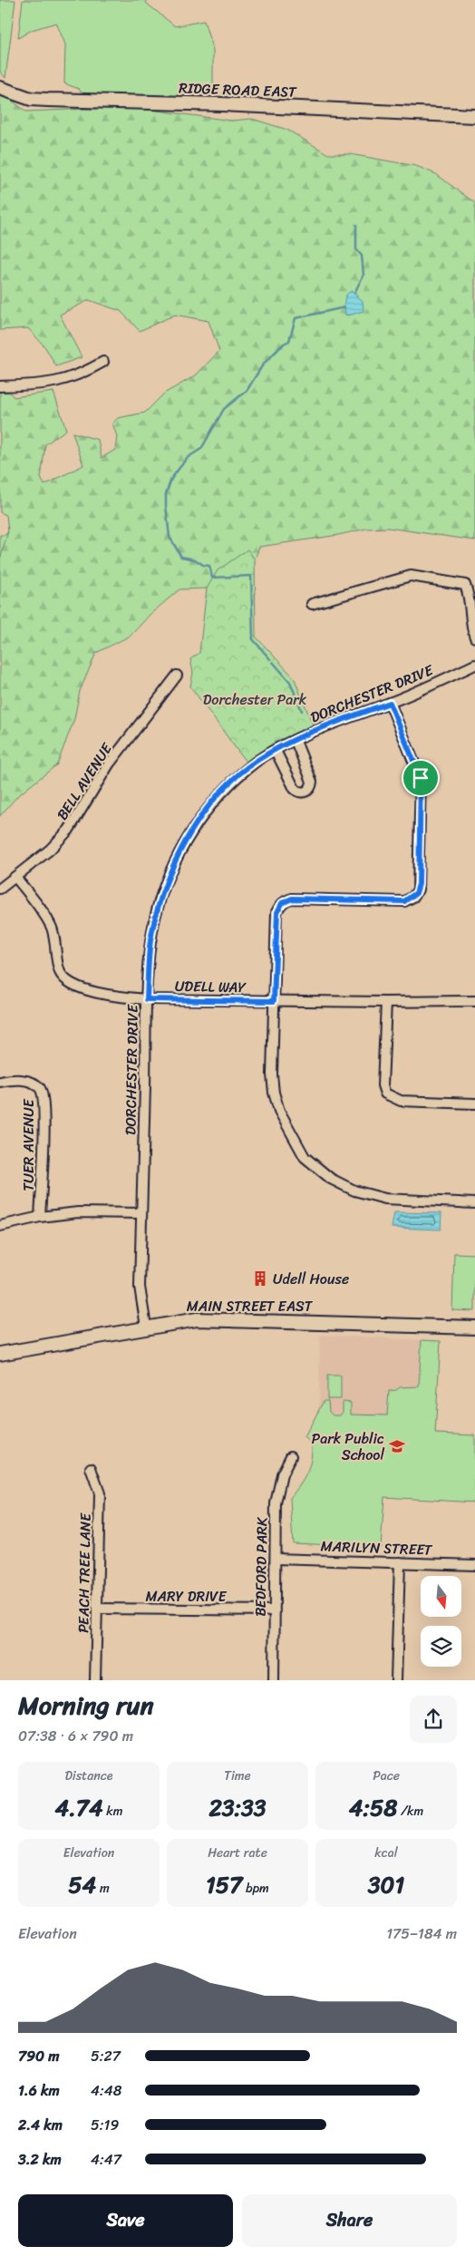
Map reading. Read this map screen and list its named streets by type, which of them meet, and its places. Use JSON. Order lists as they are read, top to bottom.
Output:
{
  "streets": {
    "main road": ["RIDGE ROAD EAST", "MAIN STREET EAST"],
    "street": [
      "DORCHESTER DRIVE",
      "BELL AVENUE",
      "UDELL WAY",
      "TUER AVENUE",
      "MARILYN STREET",
      "BEDFORD PARK",
      "PEACH TREE LANE",
      "MARY DRIVE"
    ]
  },
  "crossings": [
    ["DORCHESTER DRIVE", "UDELL WAY"],
    ["DORCHESTER DRIVE", "MAIN STREET EAST"],
    ["BELL AVENUE", "UDELL WAY"],
    ["MARILYN STREET", "BEDFORD PARK"],
    ["BEDFORD PARK", "MARY DRIVE"],
    ["PEACH TREE LANE", "MARY DRIVE"]
  ],
  "parks": ["Dorchester Park"],
  "places": {
    "building": ["Udell House"],
    "school or university": ["Park Public School"]
  },
  "north": "bottom",
  "page": {
    "heading": ["Morning run", "07:38 · 6 × 790 m"],
    "stats": [
      ["Distance", "4.74 km"],
      ["Time", "23:33"],
      ["Pace", "4:58 /km"],
      ["Elevation", "54 m"],
      ["Heart rate", "157 bpm"],
      ["kcal", "301"]
    ],
    "chart": ["Elevation", "175–184 m"],
    "list": [
      {
        "name": "790 m",
        "note": "5:27"
      },
      {
        "name": "1.6 km",
        "note": "4:48"
      },
      {
        "name": "2.4 km",
        "note": "5:19"
      },
      {
        "name": "3.2 km",
        "note": "4:47"
      }
    ],
    "buttons": ["Save", "Share"]
  }
}
